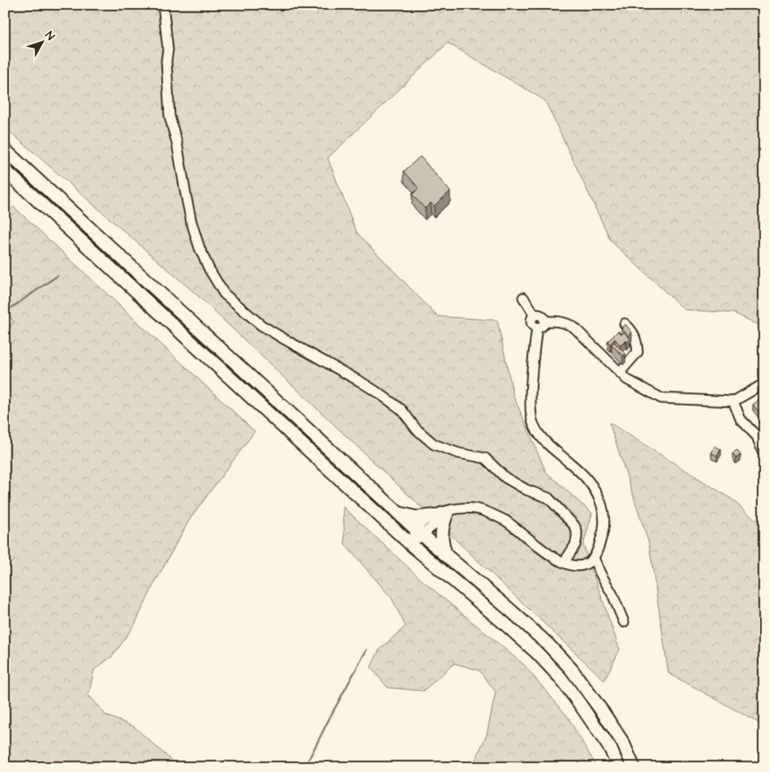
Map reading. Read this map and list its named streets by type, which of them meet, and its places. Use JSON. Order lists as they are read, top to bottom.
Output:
{
  "north": "top right"
}
